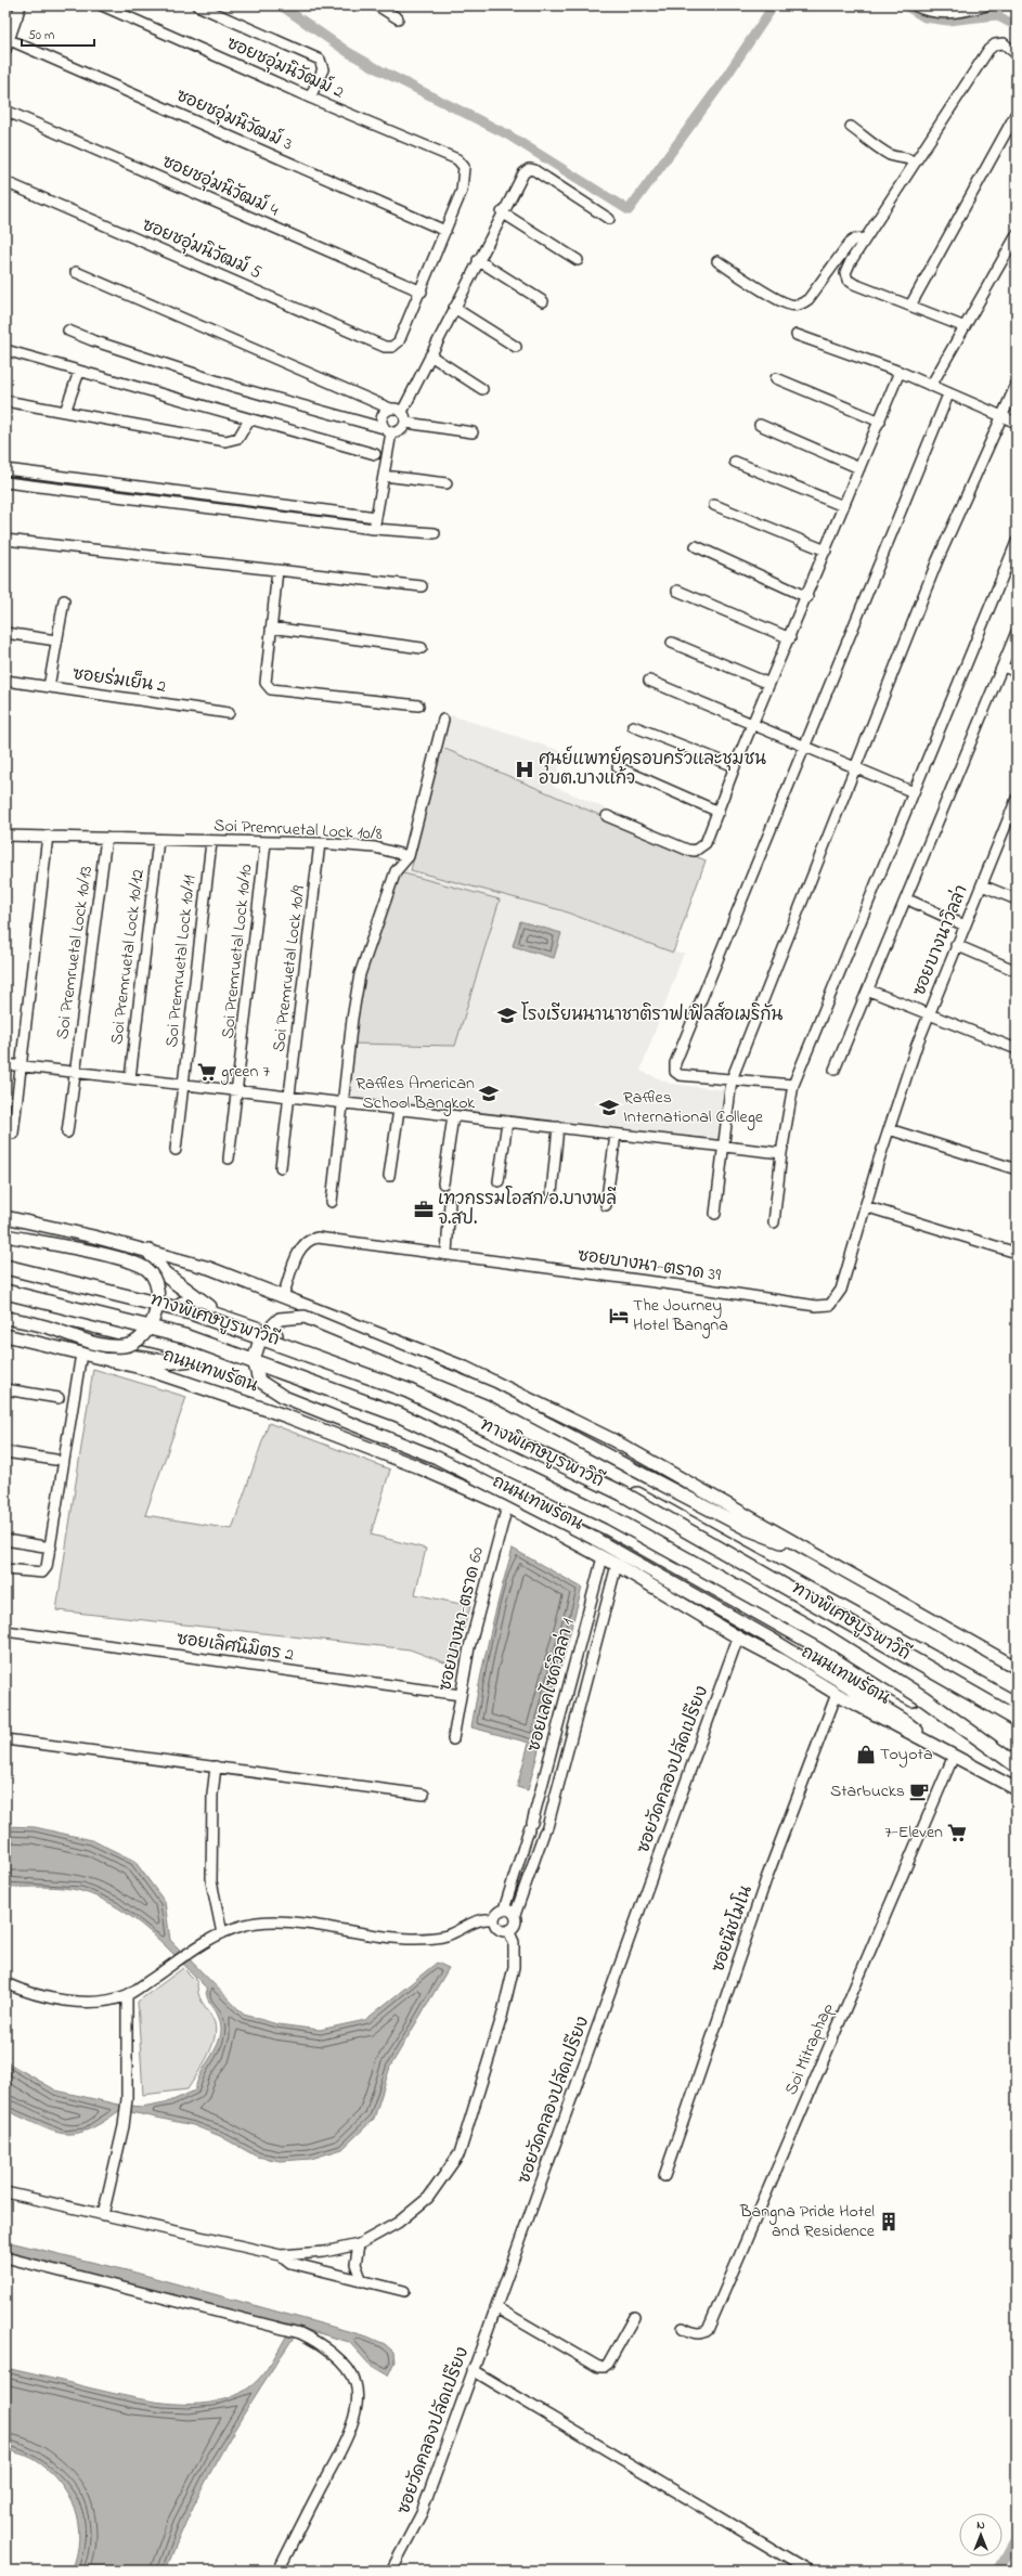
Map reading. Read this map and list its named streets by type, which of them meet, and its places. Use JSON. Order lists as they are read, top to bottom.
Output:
{
  "streets": {
    "highway": ["ทางพิเศษบูรพาวิถี", "ถนนเทพรัตน"],
    "street": [
      "ซอยชอุ่มนิวัฒม์ 2",
      "ซอยชอุ่มนิวัฒม์ 3",
      "ซอยชอุ่มนิวัฒม์ 4",
      "ซอยชอุ่มนิวัฒม์ 5",
      "ซอยร่มเย็น 2",
      "Soi Premruetal Lock 10/8",
      "ซอยบางนาวิลล่า",
      "Soi Premruetal Lock 10/10",
      "Soi Premruetal Lock 10/13",
      "Soi Premruetal Lock 10/12",
      "Soi Premruetal Lock 10/11",
      "Soi Premruetal Lock 10/9",
      "ซอยบางนา-ตราด 39",
      "ซอยบางนา-ตราด 60",
      "ซอยเลิศนิมิตร 2",
      "ซอยเลคไซด์วิลล่า 1",
      "ซอยวัดคลองปลัดเปรียง",
      "ซอยนีชโมโน",
      "Soi Mitraphap"
    ]
  },
  "crossings": [
    ["ซอยชอุ่มนิวัฒม์ 2", "ซอยชอุ่มนิวัฒม์ 3"],
    ["ซอยชอุ่มนิวัฒม์ 4", "ซอยชอุ่มนิวัฒม์ 5"],
    ["Soi Premruetal Lock 10/8", "Soi Premruetal Lock 10/10"],
    ["Soi Premruetal Lock 10/8", "Soi Premruetal Lock 10/13"],
    ["Soi Premruetal Lock 10/8", "Soi Premruetal Lock 10/12"],
    ["Soi Premruetal Lock 10/8", "Soi Premruetal Lock 10/11"],
    ["Soi Premruetal Lock 10/8", "Soi Premruetal Lock 10/9"],
    ["ซอยบางนาวิลล่า", "ซอยบางนา-ตราด 39"],
    ["ทางพิเศษบูรพาวิถี", "ถนนเทพรัตน"],
    ["ถนนเทพรัตน", "ซอยบางนา-ตราด 60"],
    ["ถนนเทพรัตน", "ซอยเลคไซด์วิลล่า 1"],
    ["ถนนเทพรัตน", "ซอยวัดคลองปลัดเปรียง"],
    ["ถนนเทพรัตน", "ซอยนีชโมโน"],
    ["ถนนเทพรัตน", "Soi Mitraphap"],
    ["ซอยบางนา-ตราด 60", "ซอยเลิศนิมิตร 2"]
  ],
  "places": {
    "hospital": ["ศุนย์แพทย์ครอบครัวและชุมชน อบต.บางแก้ว"],
    "school or university": ["โรงเรียนนานาชาติราฟเฟิลส์อเมริกัน", "Raffles American School Bangkok", "Raffles International College"],
    "supermarket": ["green 7", "7-Eleven"],
    "office": ["เทวกรรมโอสก/อ.บางพลี จ.สป."],
    "hotel": ["The Journey Hotel Bangna"],
    "shop": ["Toyota"],
    "cafe": ["Starbucks"],
    "building": ["Bangna Pride Hotel and Residence"]
  },
  "scale_bar": "50 m",
  "north": "top"
}
